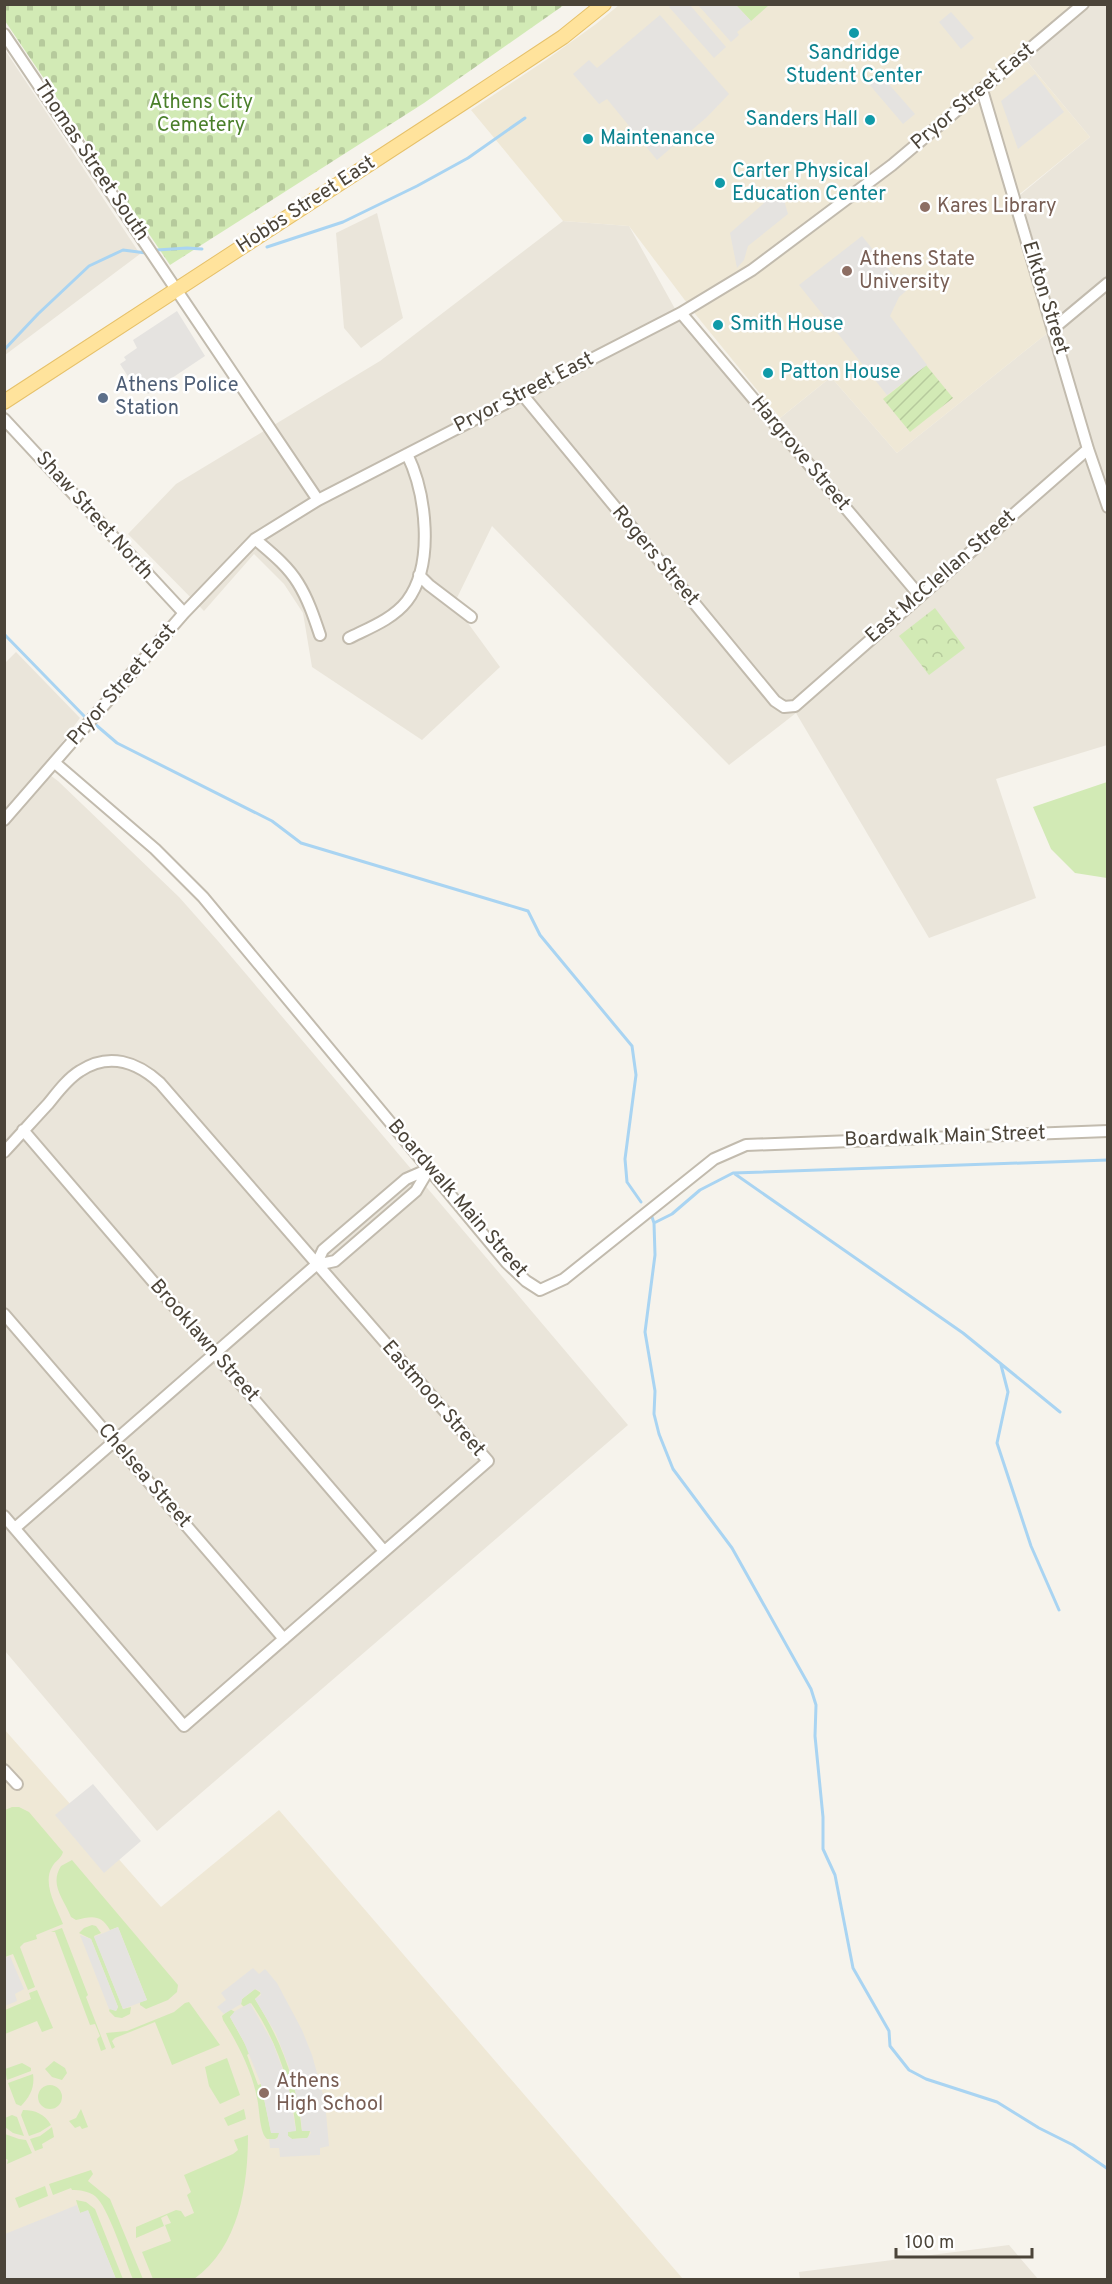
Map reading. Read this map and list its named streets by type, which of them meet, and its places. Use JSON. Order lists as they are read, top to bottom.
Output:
{
  "streets": {
    "main road": ["Hobbs Street East"],
    "street": [
      "Pryor Street East",
      "Thomas Street South",
      "Elkton Street",
      "Hargrove Street",
      "Shaw Street North",
      "Rogers Street",
      "East McClellan Street",
      "Boardwalk Main Street",
      "Brooklawn Street",
      "Eastmoor Street",
      "Chelsea Street"
    ]
  },
  "crossings": [
    ["Pryor Street East", "Thomas Street South"],
    ["Pryor Street East", "Elkton Street"],
    ["Pryor Street East", "Hargrove Street"],
    ["Pryor Street East", "Shaw Street North"],
    ["Pryor Street East", "Rogers Street"],
    ["Pryor Street East", "Boardwalk Main Street"],
    ["Thomas Street South", "Hobbs Street East"],
    ["Elkton Street", "East McClellan Street"],
    ["Hargrove Street", "East McClellan Street"],
    ["Rogers Street", "East McClellan Street"],
    ["Brooklawn Street", "Eastmoor Street"],
    ["Eastmoor Street", "Chelsea Street"]
  ],
  "parks": ["Athens City Cemetery"],
  "places": [
    "Sandridge Student Center",
    "Sanders Hall",
    "Maintenance",
    "Carter Physical Education Center",
    "Kares Library",
    "Athens State University",
    "Smith House",
    "Patton House",
    "Athens Police Station",
    "Athens High School"
  ],
  "scale_bar": "100 m"
}
